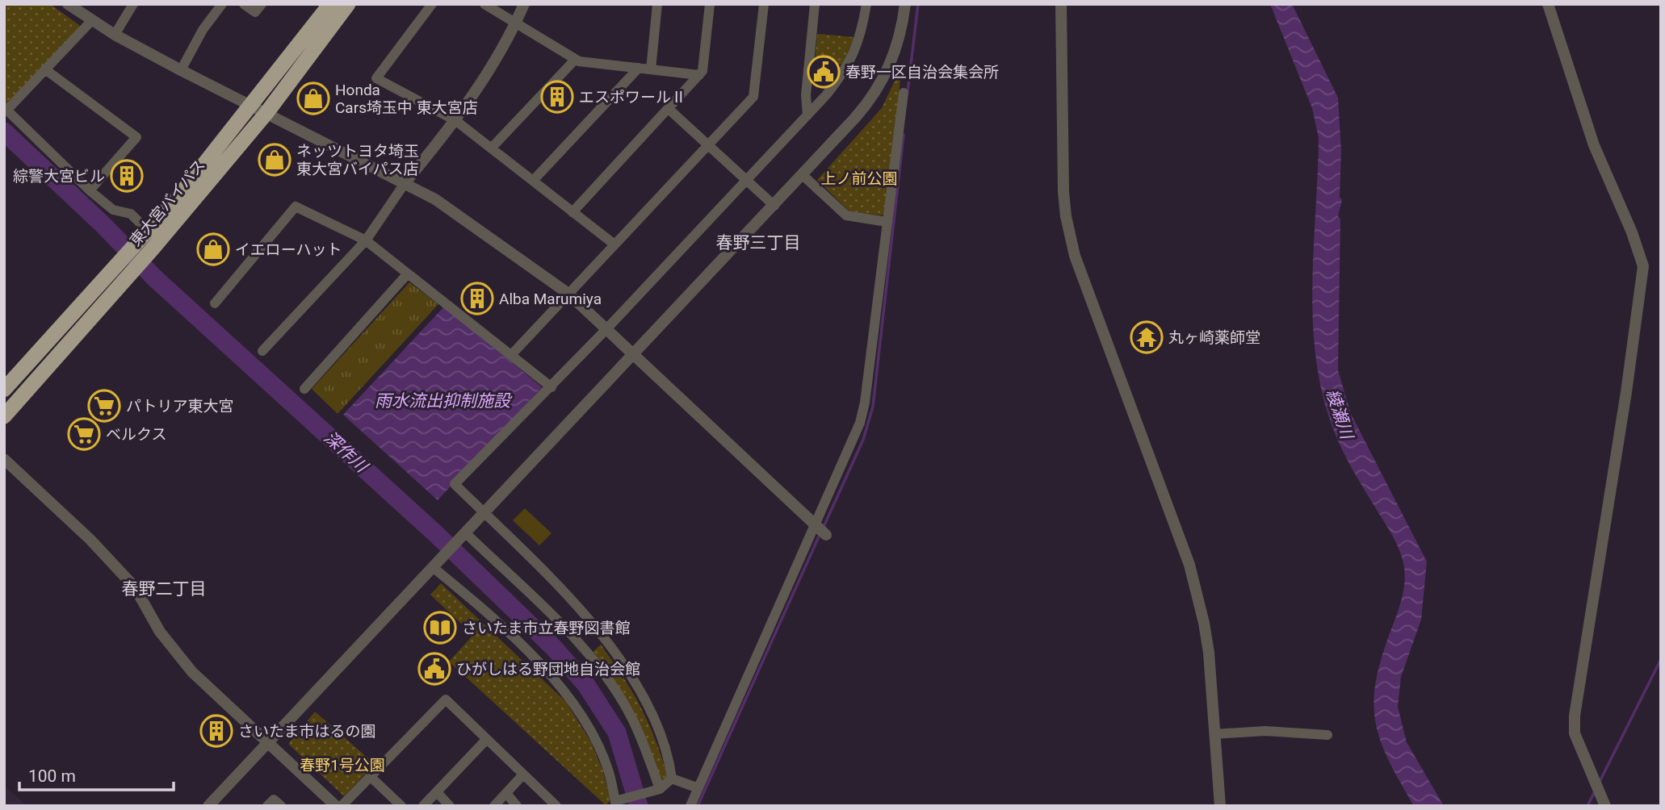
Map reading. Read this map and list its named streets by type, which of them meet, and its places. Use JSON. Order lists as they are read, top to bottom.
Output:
{
  "streets": {
    "highway": ["東大宮バイパス"]
  },
  "districts": ["春野三丁目", "春野二丁目"],
  "water": ["雨水流出抑制施設", "綾瀬川", "深作川"],
  "parks": ["上ノ前公園", "春野1号公園"],
  "places": {
    "public building": ["春野一区自治会集会所", "ひがしはる野団地自治会館"],
    "building": [
      "エスポワールⅡ",
      "綜警大宮ビル",
      "Alba Marumiya",
      "さいたま市はるの園"
    ],
    "shop": ["Honda Cars埼玉中 東大宮店", "ネッツトヨタ埼玉 東大宮バイパス店", "イエローハット"],
    "temple": ["丸ヶ崎薬師堂"],
    "supermarket": ["パトリア東大宮", "ベルクス"],
    "library": ["さいたま市立春野図書館"]
  },
  "scale_bar": "100 m"
}
